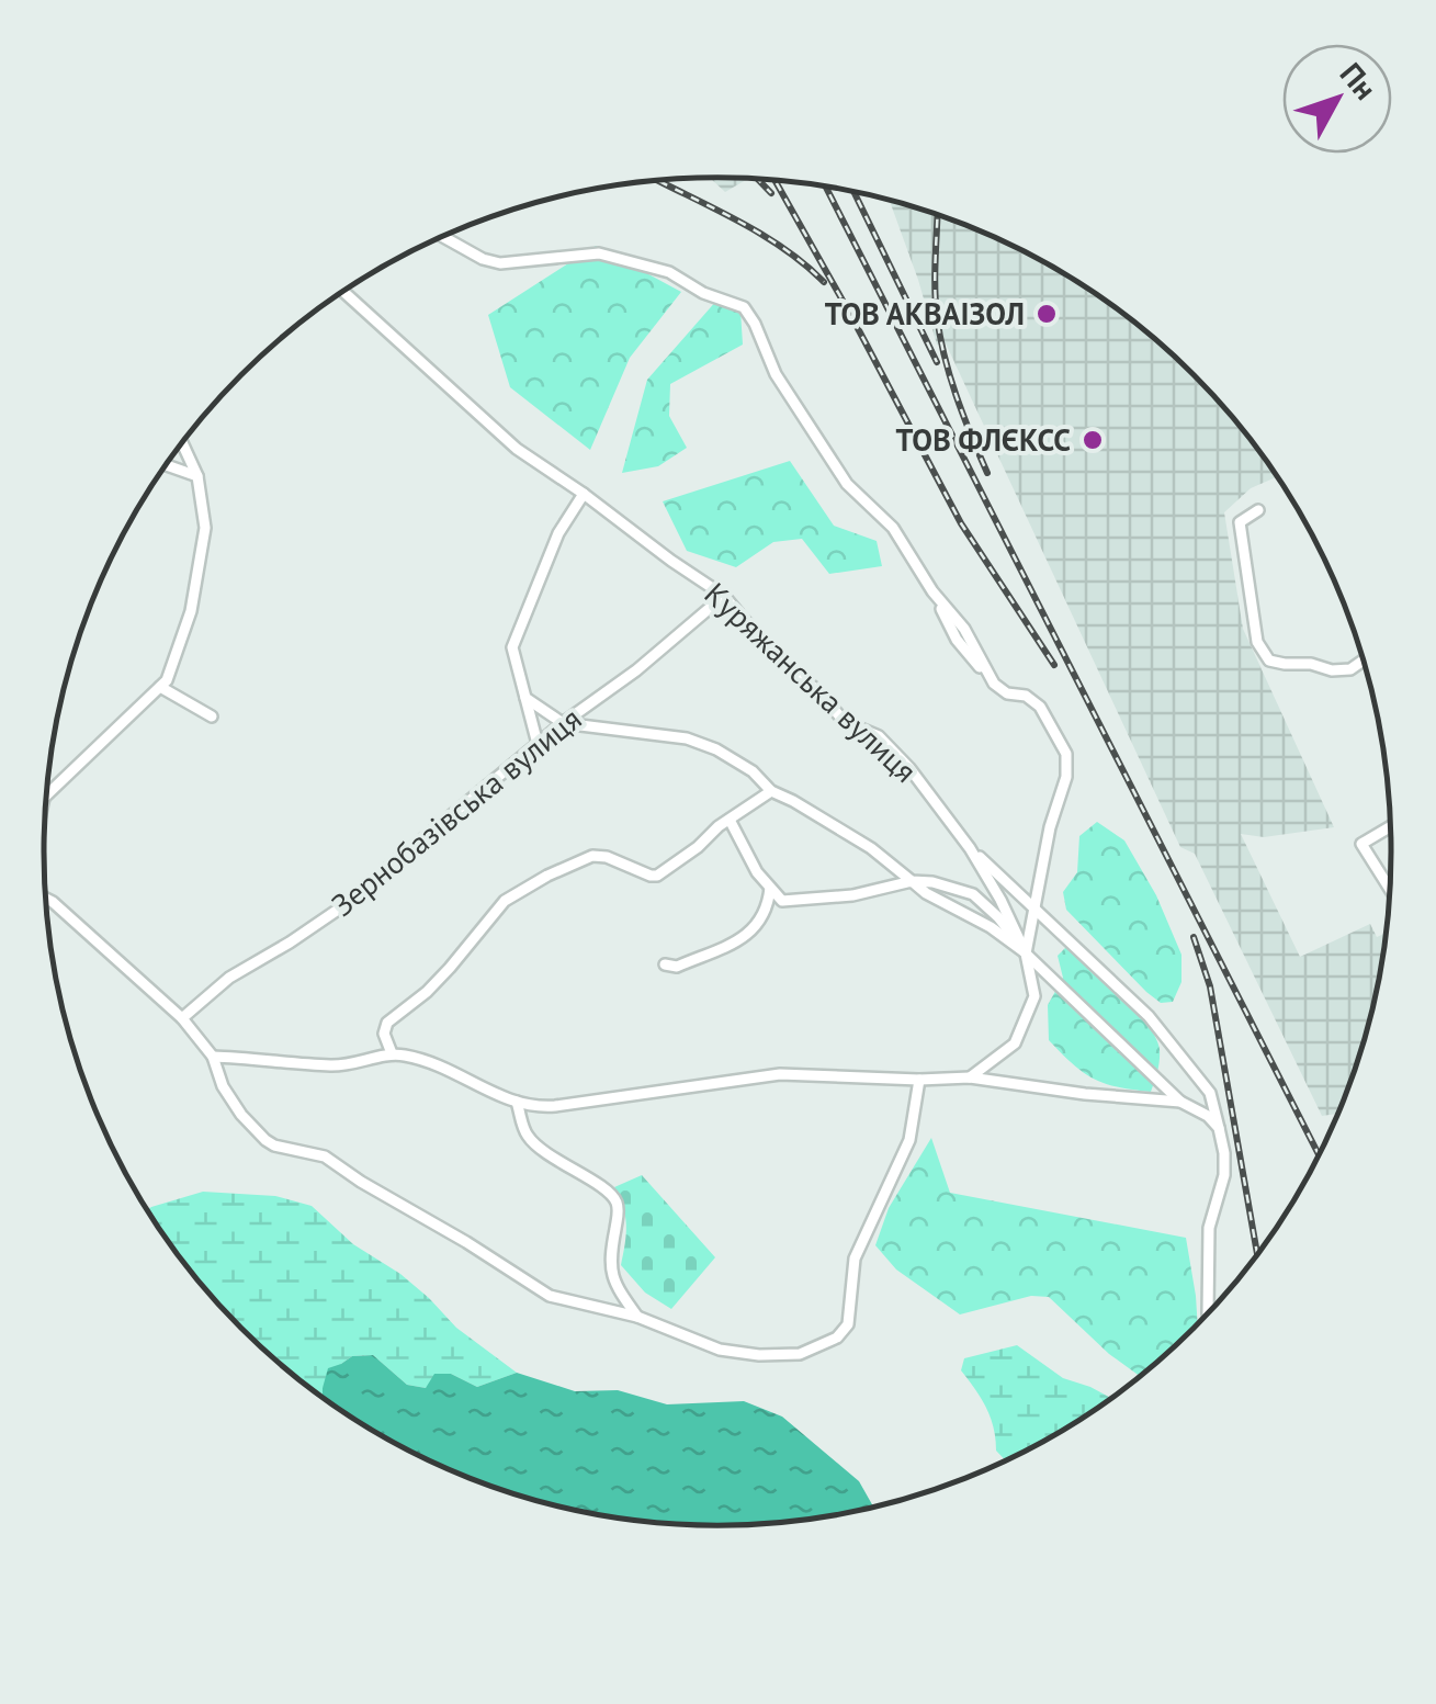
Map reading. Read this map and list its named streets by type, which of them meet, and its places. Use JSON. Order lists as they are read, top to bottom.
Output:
{
  "streets": {
    "street": ["Куряжанська вулиця", "Зернобазівська вулиця"]
  },
  "crossings": [
    ["Куряжанська вулиця", "Зернобазівська вулиця"]
  ],
  "places": ["ТОВ АКВАІЗОЛ", "ТОВ ФЛЄКСС"],
  "north": "top right"
}
